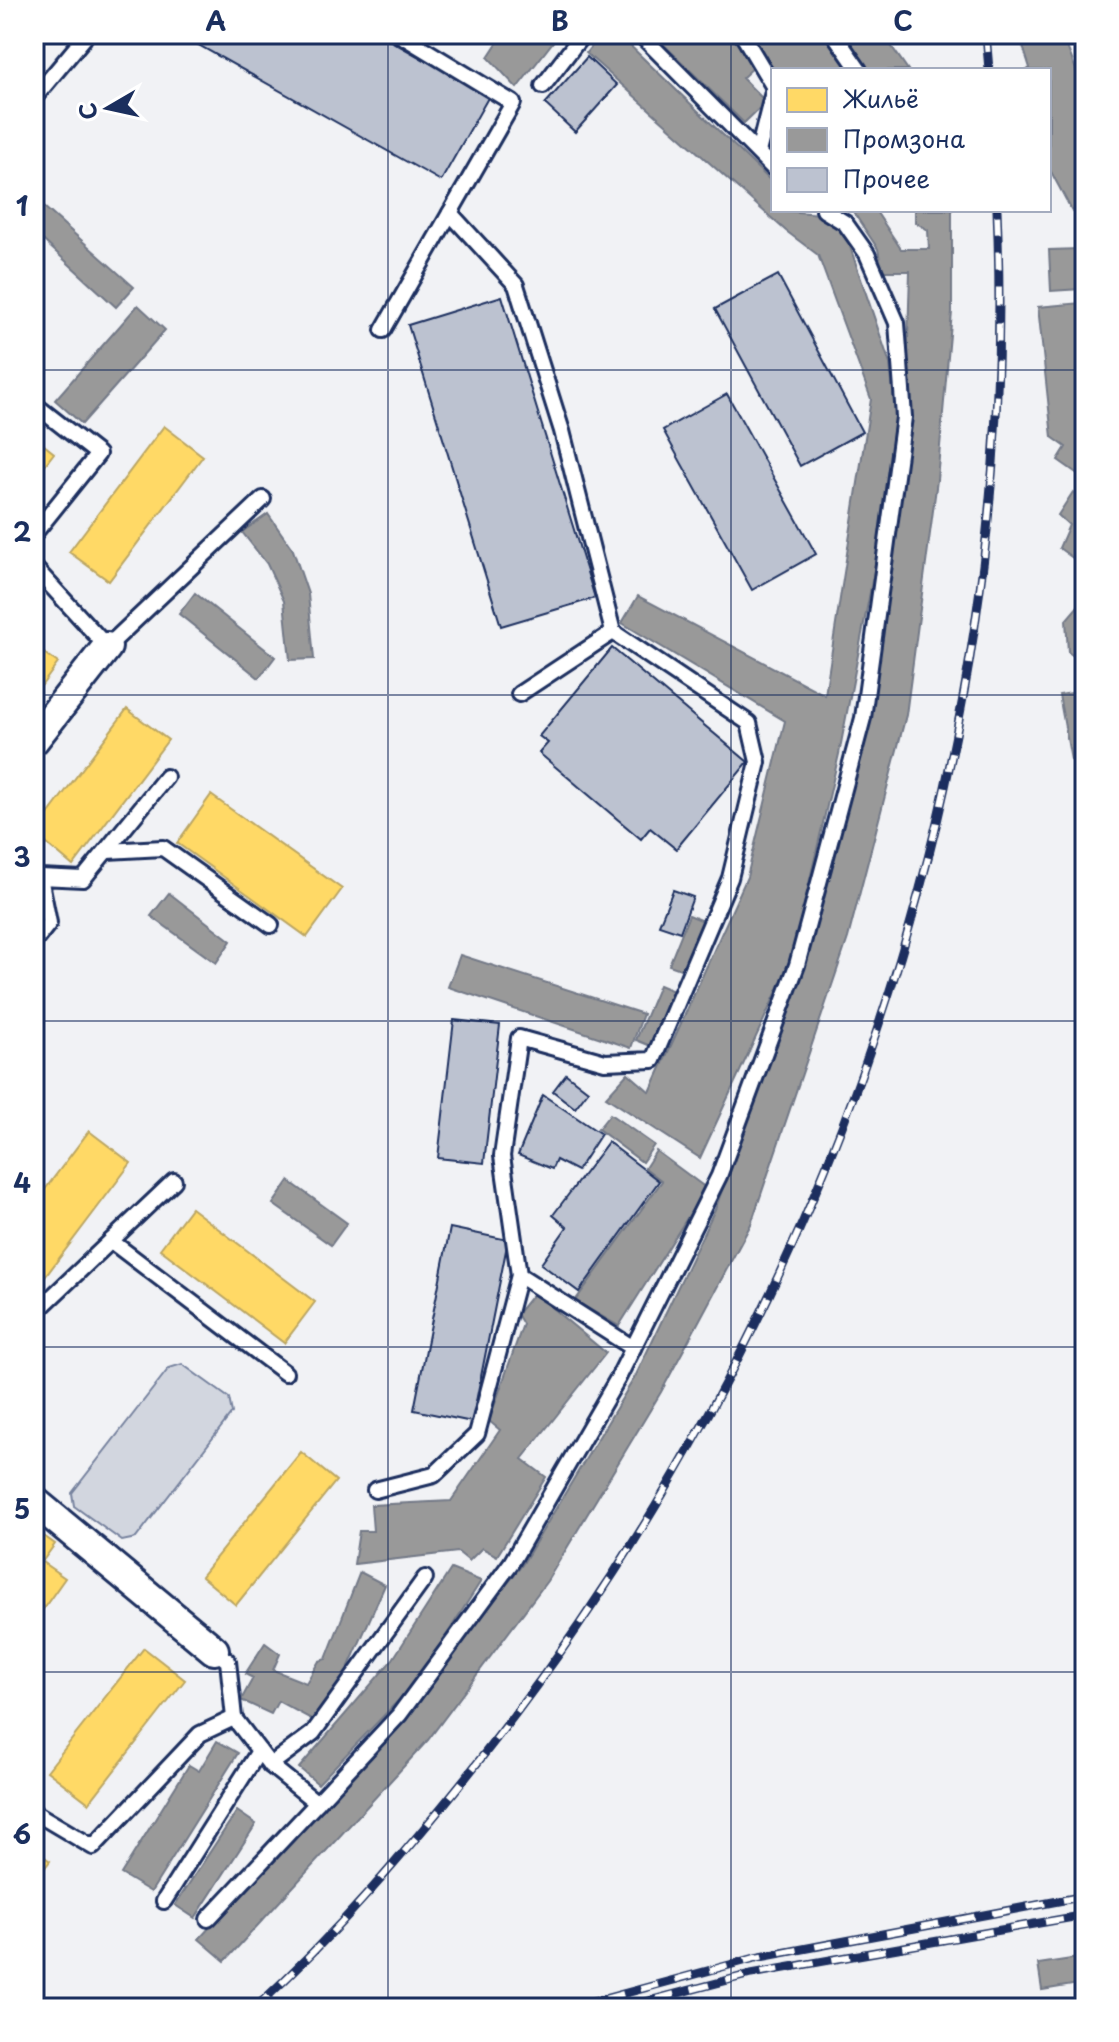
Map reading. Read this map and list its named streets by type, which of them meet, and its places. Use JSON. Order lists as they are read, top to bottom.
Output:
{
  "legend": ["Жильё", "Промзона", "Прочее"],
  "north": "left",
  "grid": {
    "columns": ["A", "B", "C"],
    "rows": [
      "1",
      "2",
      "3",
      "4",
      "5",
      "6"
    ]
  }
}
